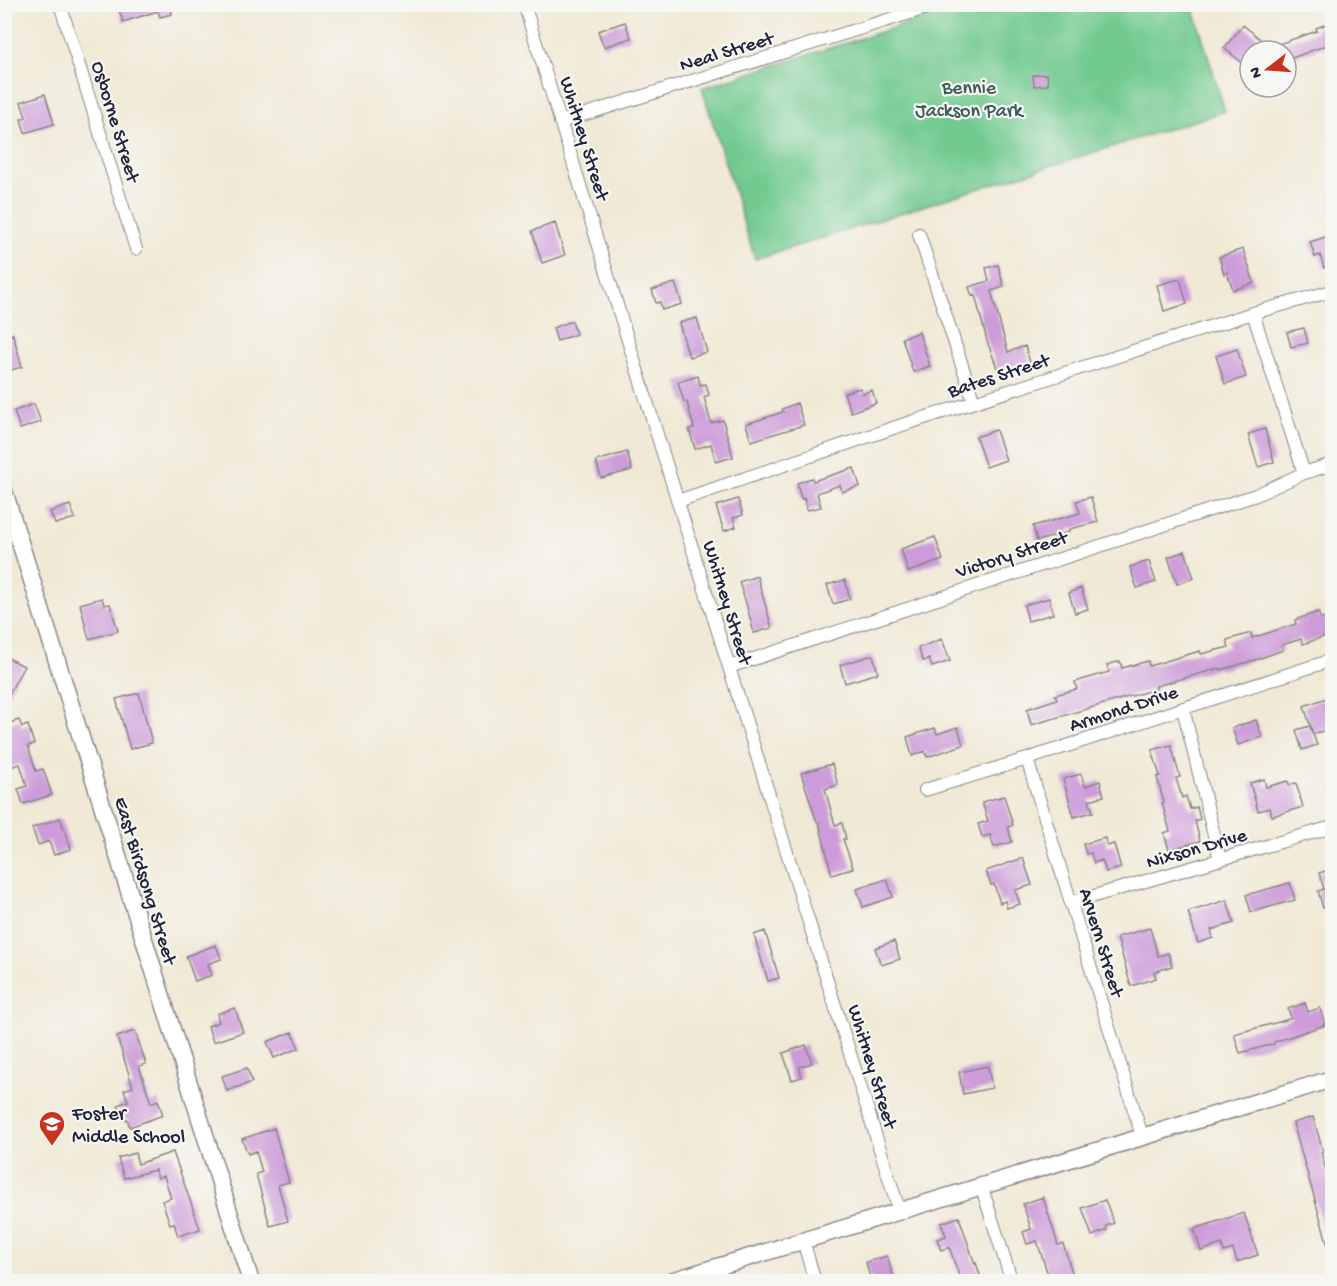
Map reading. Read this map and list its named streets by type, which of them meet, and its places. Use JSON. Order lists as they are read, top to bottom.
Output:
{
  "streets": {
    "street": [
      "Neal Street",
      "Osborne Street",
      "Whitney Street",
      "Bates Street",
      "Victory Street",
      "Armond Drive",
      "Nixson Drive",
      "East Birdsong Street",
      "Arvern Street"
    ]
  },
  "crossings": [
    ["Neal Street", "Whitney Street"],
    ["Whitney Street", "Bates Street"],
    ["Whitney Street", "Victory Street"],
    ["Armond Drive", "Arvern Street"],
    ["Nixson Drive", "Arvern Street"]
  ],
  "parks": ["Bennie Jackson Park"],
  "places": {
    "school or university": ["Foster Middle School"]
  },
  "north": "left"
}
